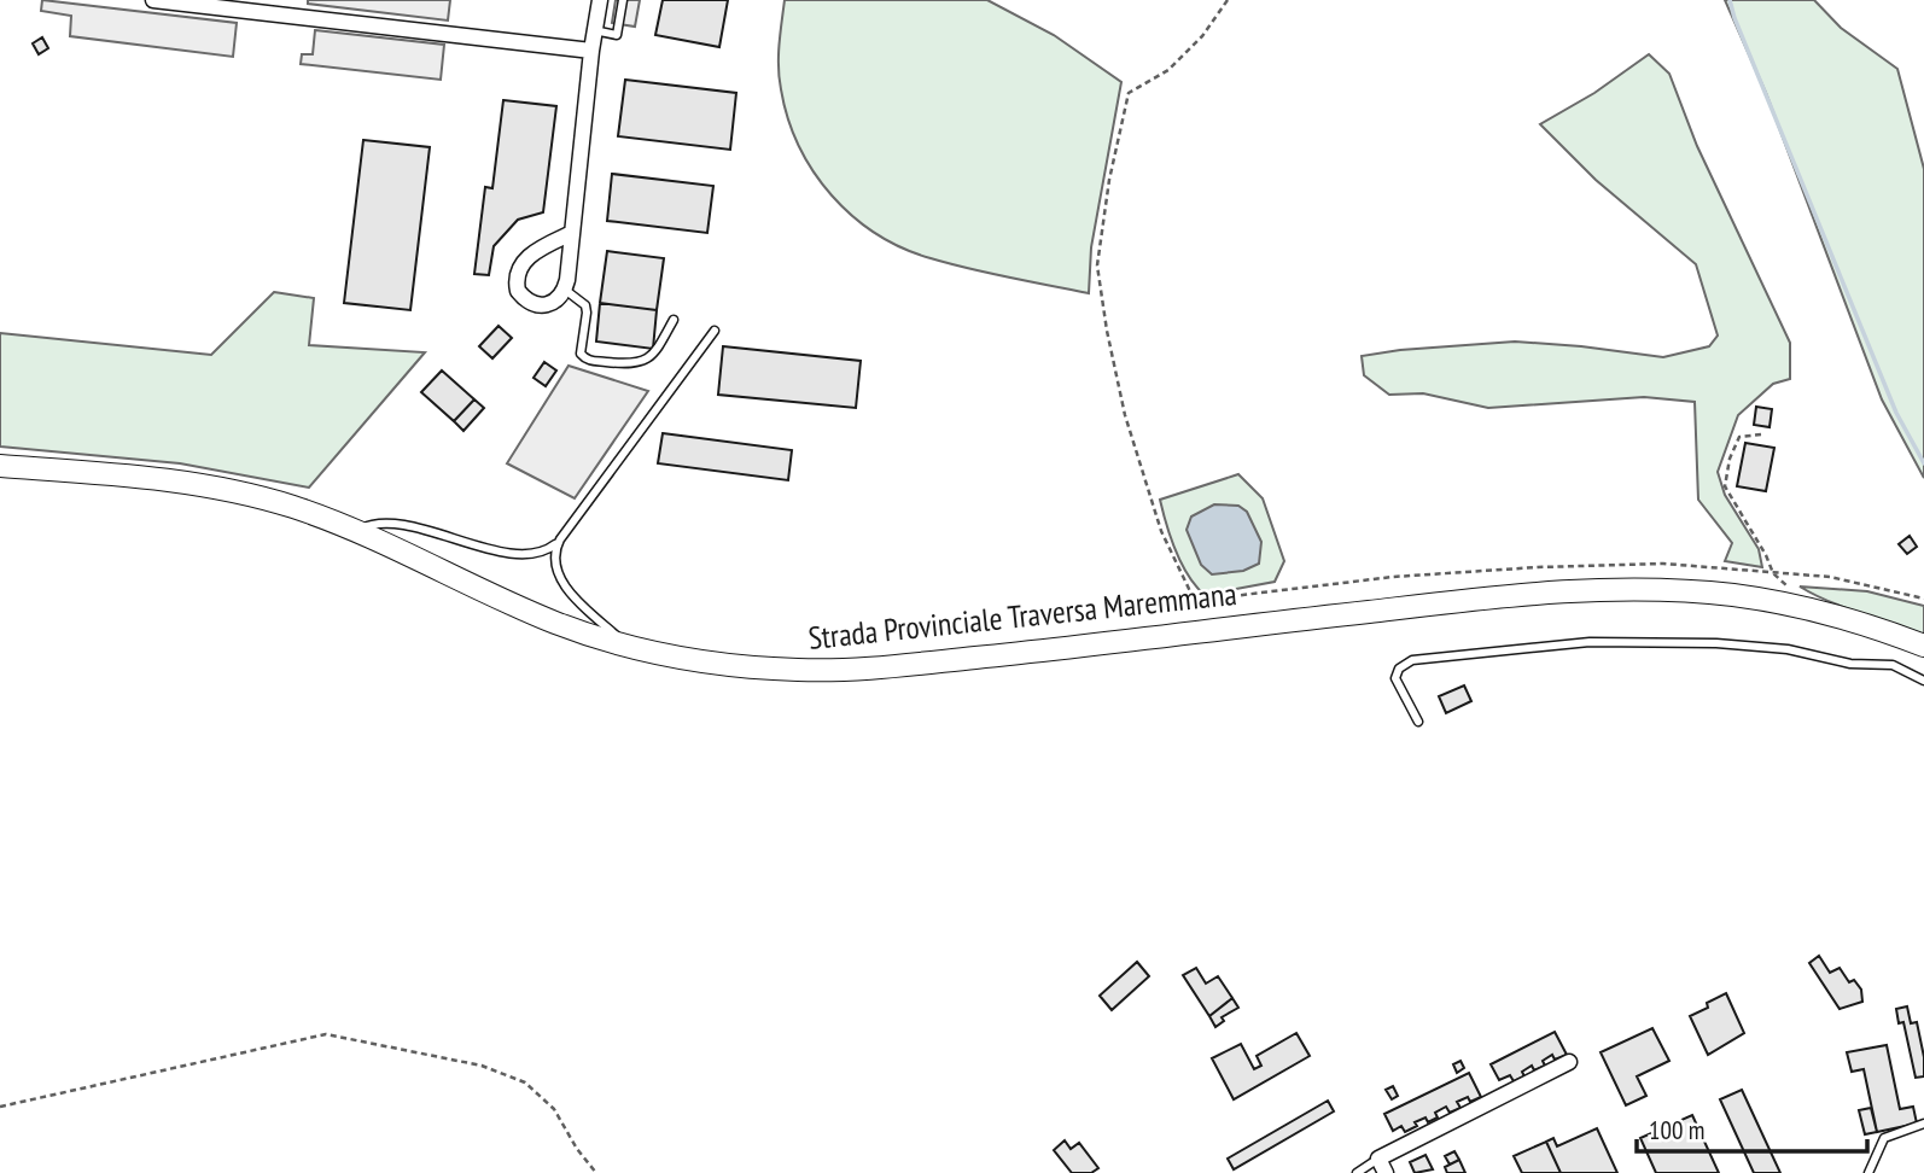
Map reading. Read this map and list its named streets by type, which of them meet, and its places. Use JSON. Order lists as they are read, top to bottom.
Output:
{
  "streets": {
    "main road": ["Strada Provinciale Traversa Maremmana"]
  },
  "scale_bar": "100 m"
}
